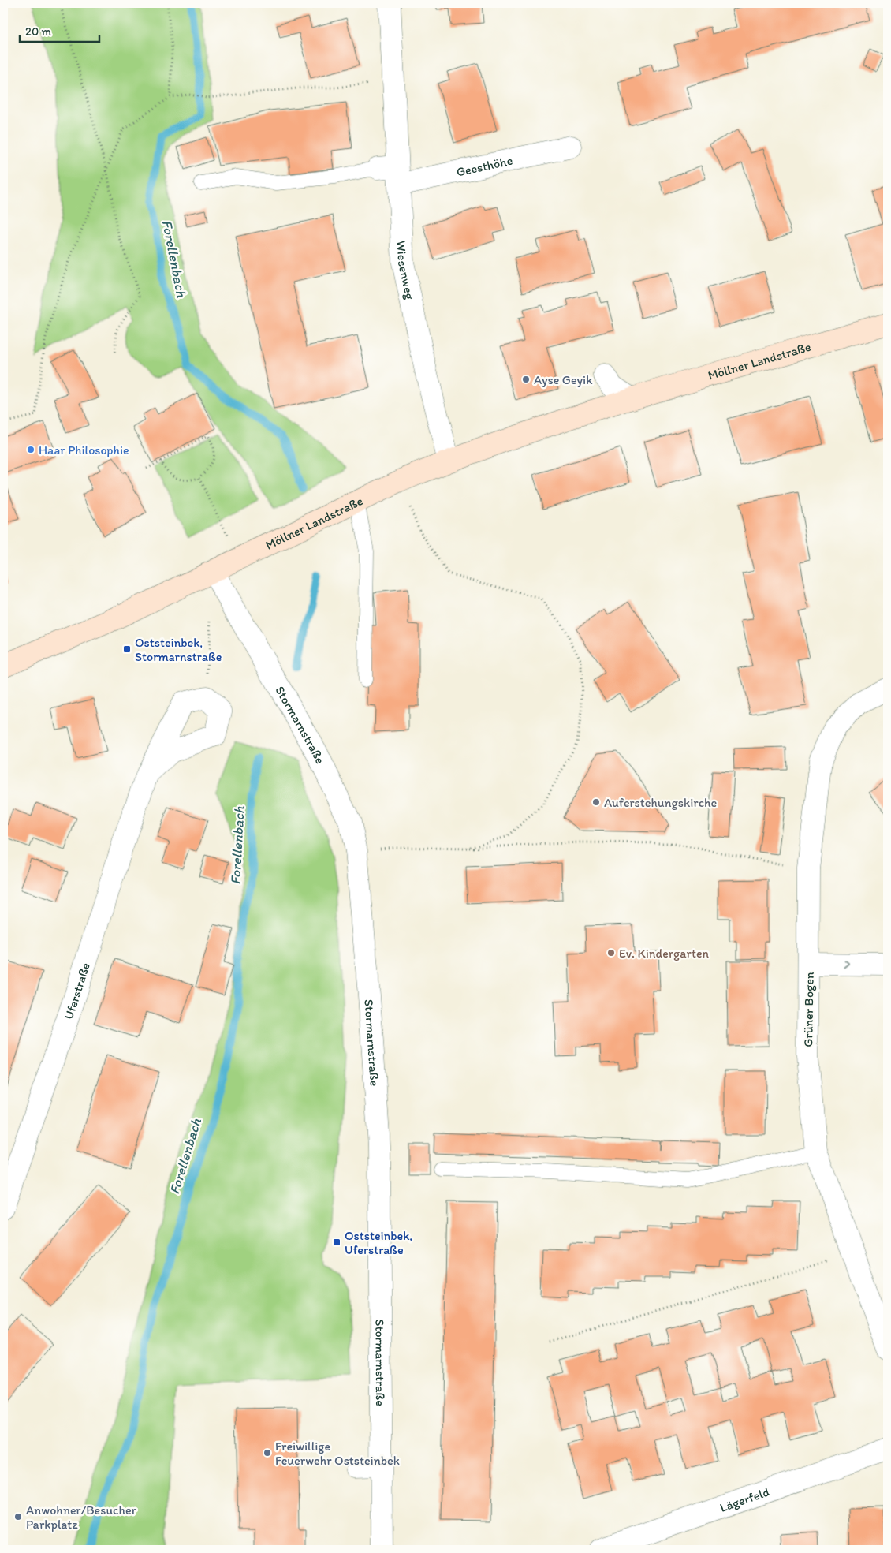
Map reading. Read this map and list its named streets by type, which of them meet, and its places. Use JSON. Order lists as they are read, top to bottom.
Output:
{
  "streets": {
    "main road": ["Möllner Landstraße"],
    "street": [
      "Geesthöhe",
      "Wiesenweg",
      "Stormarnstraße",
      "Uferstraße",
      "Grüner Bogen",
      "Lägerfeld"
    ]
  },
  "crossings": [
    ["Geesthöhe", "Wiesenweg"],
    ["Wiesenweg", "Möllner Landstraße"],
    ["Möllner Landstraße", "Stormarnstraße"]
  ],
  "water": ["Forellenbach"],
  "places": {
    "other": [
      "Ayse Geyik",
      "Haar Philosophie",
      "Auferstehungskirche",
      "Ev. Kindergarten",
      "Freiwillige Feuerwehr Oststeinbek",
      "Anwohner/Besucher Parkplatz"
    ],
    "transit": ["Oststeinbek, Stormarnstraße", "Oststeinbek, Uferstraße"]
  },
  "scale_bar": "20 m"
}
